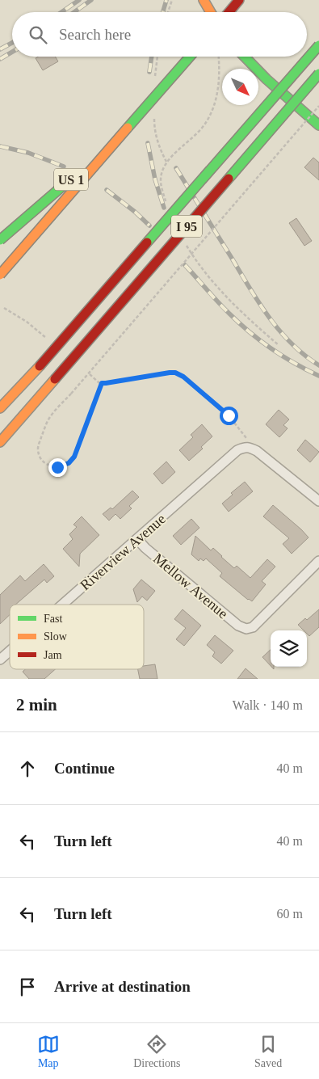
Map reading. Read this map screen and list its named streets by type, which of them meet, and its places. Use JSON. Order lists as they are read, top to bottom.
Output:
{
  "streets": {
    "main road": ["US 1", "I 95"],
    "street": ["Riverview Avenue", "Mellow Avenue"]
  },
  "crossings": [
    ["Riverview Avenue", "Mellow Avenue"]
  ],
  "legend": ["Fast", "Slow", "Jam"],
  "north": "bottom right",
  "page": {
    "search": "Search here",
    "heading": ["2 min", "Walk · 140 m"],
    "list": [
      ["Continue", "40 m"],
      ["Turn left", "40 m"],
      ["Turn left", "60 m"],
      "Arrive at destination"
    ],
    "nav": ["Map", "Directions", "Saved"]
  }
}
